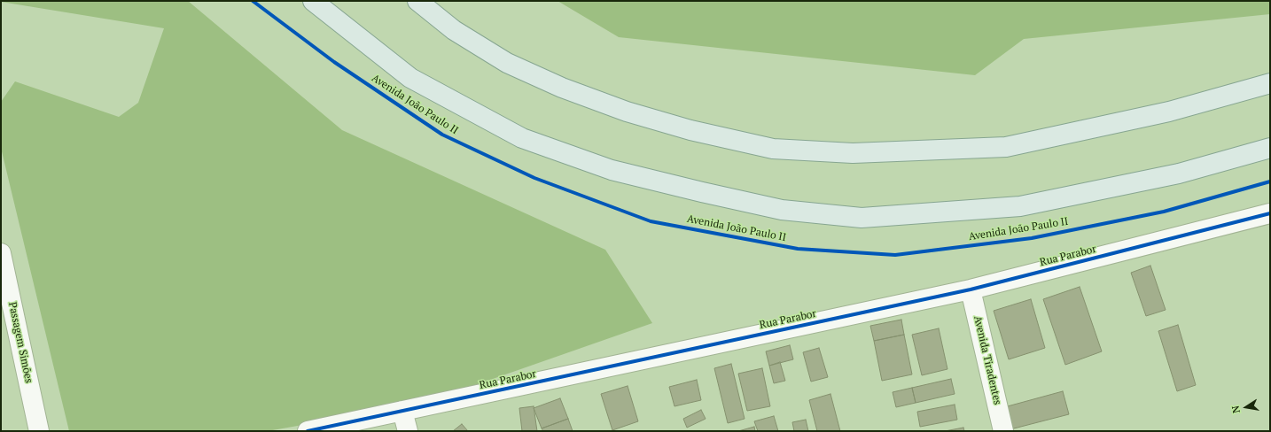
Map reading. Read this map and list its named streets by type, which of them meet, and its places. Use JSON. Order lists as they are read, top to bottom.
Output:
{
  "streets": {
    "main road": ["Avenida João Paulo II"],
    "street": ["Rua Parabor", "Passagem Simões", "Avenida Tiradentes"]
  },
  "crossings": [
    ["Rua Parabor", "Avenida Tiradentes"]
  ],
  "north": "left"
}
